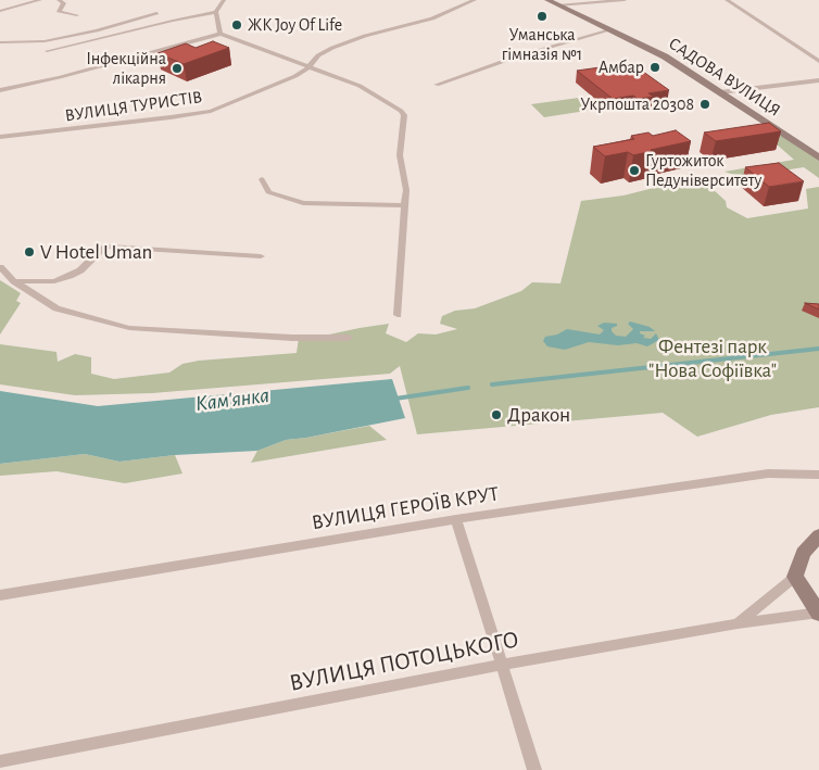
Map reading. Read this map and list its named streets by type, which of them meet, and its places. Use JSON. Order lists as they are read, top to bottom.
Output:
{
  "streets": {
    "street": [
      "САДОВА ВУЛИЦЯ",
      "ВУЛИЦЯ ТУРИСТІВ",
      "ВУЛИЦЯ ГЕРОЇВ КРУТ",
      "ВУЛИЦЯ ПОТОЦЬКОГО"
    ]
  },
  "water": ["Кам'янка"],
  "parks": ["Фентезі парк \"Нова Софіївка\""],
  "places": [
    "Уманська гімназія №1",
    "ЖК Joy Of Life",
    "Амбар",
    "Інфекційна лікарня",
    "Укрпошта 20308",
    "Гуртожиток Педуніверситету",
    "V Hotel Uman",
    "Дракон"
  ]
}
